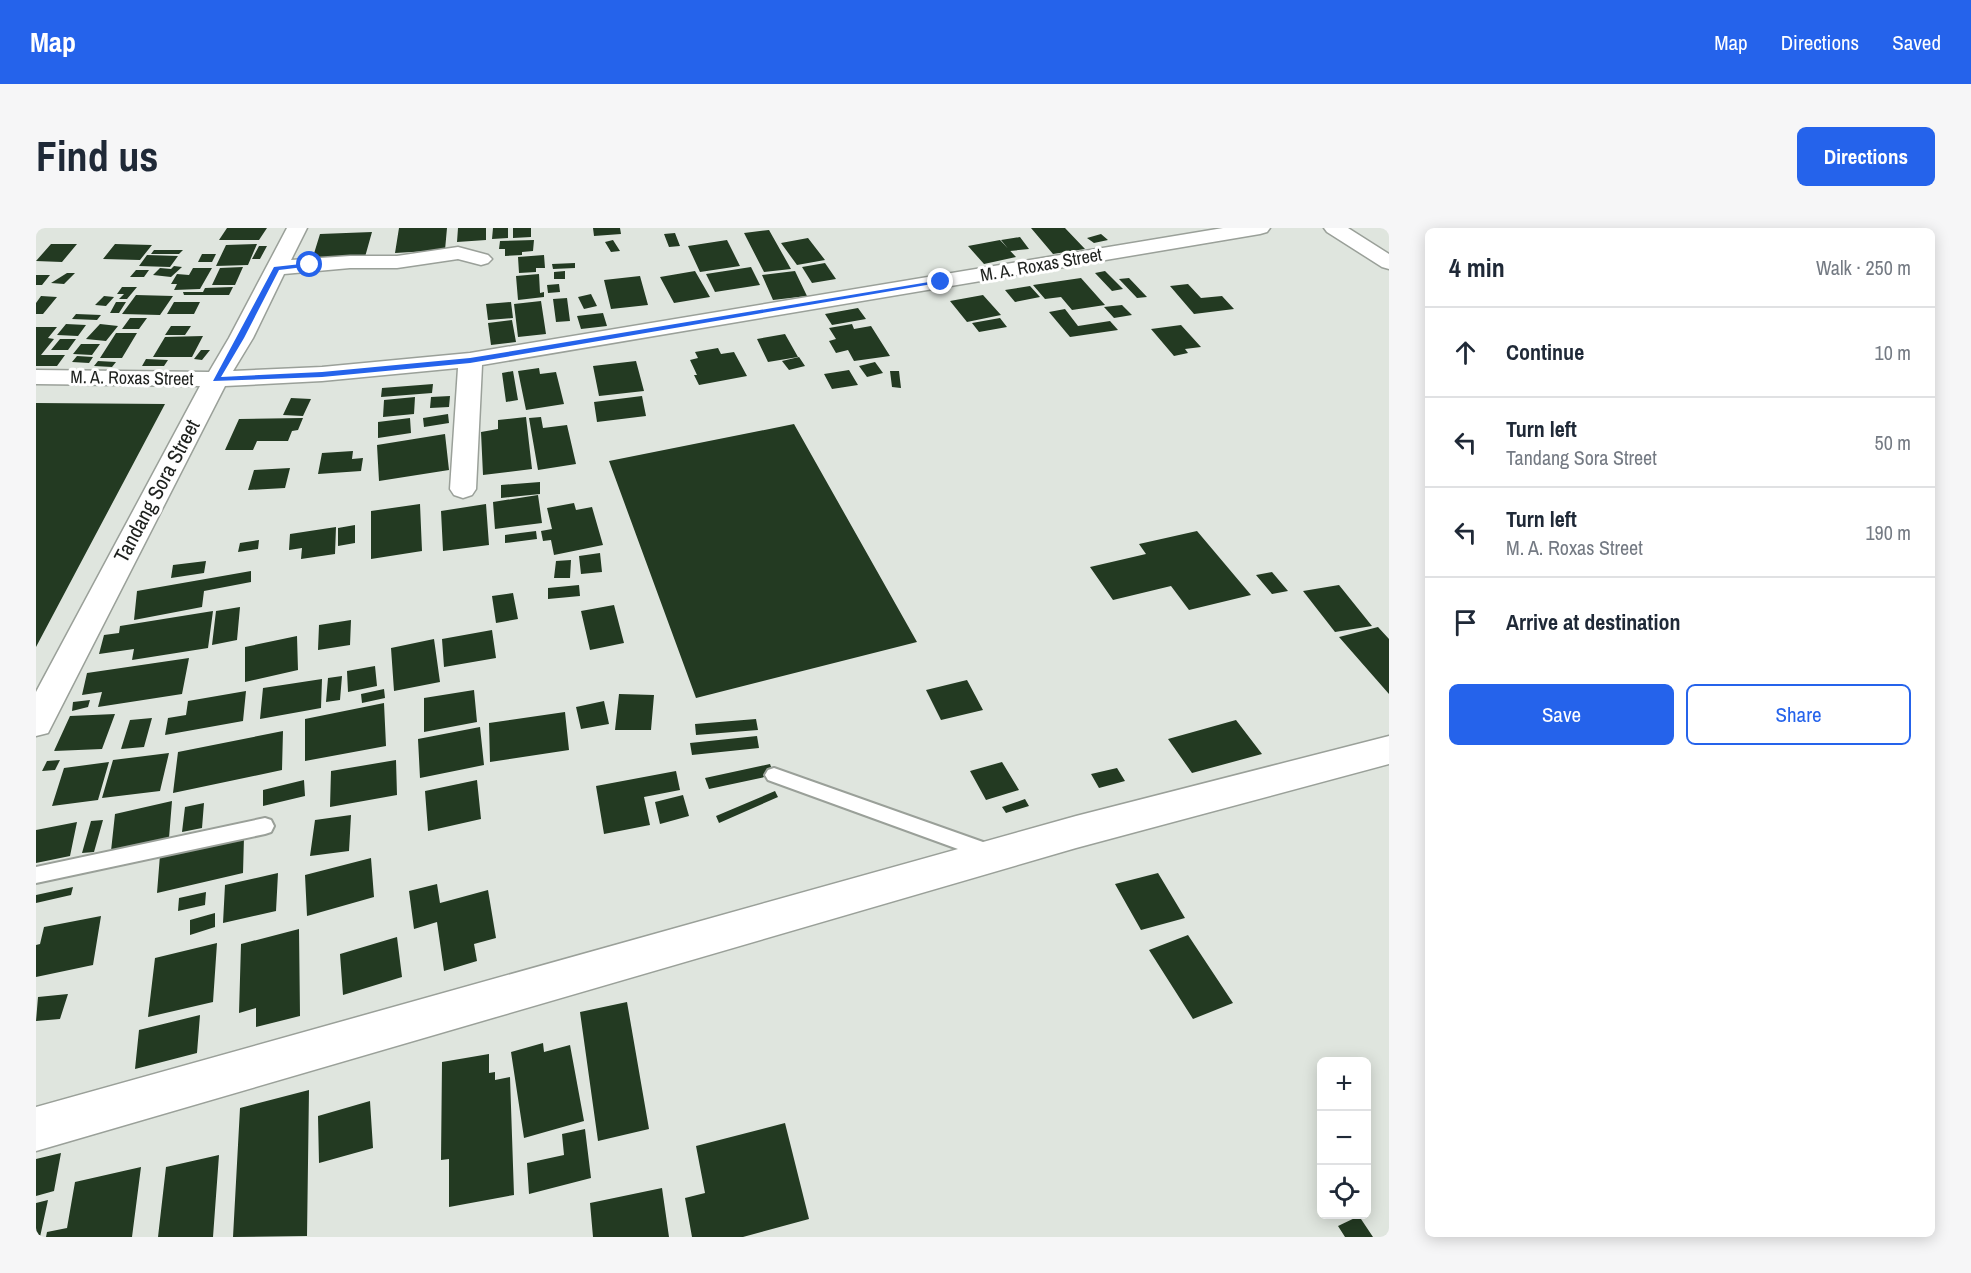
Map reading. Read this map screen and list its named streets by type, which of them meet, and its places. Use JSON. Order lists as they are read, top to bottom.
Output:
{
  "streets": {
    "street": ["M. A. Roxas Street", "Tandang Sora Street"]
  },
  "crossings": [
    ["M. A. Roxas Street", "Tandang Sora Street"]
  ],
  "page": {
    "header": "Map",
    "nav": ["Map", "Directions", "Saved"],
    "buttons": [
      "Directions",
      ["Save", "Share"]
    ],
    "title": "Find us",
    "heading": ["4 min", "Walk · 250 m"],
    "list": [
      ["Continue", "10 m"],
      ["Turn left", "Tandang Sora Street", "50 m"],
      ["Turn left", "M. A. Roxas Street", "190 m"],
      "Arrive at destination"
    ],
    "map_buttons": ["+", "−"]
  }
}
